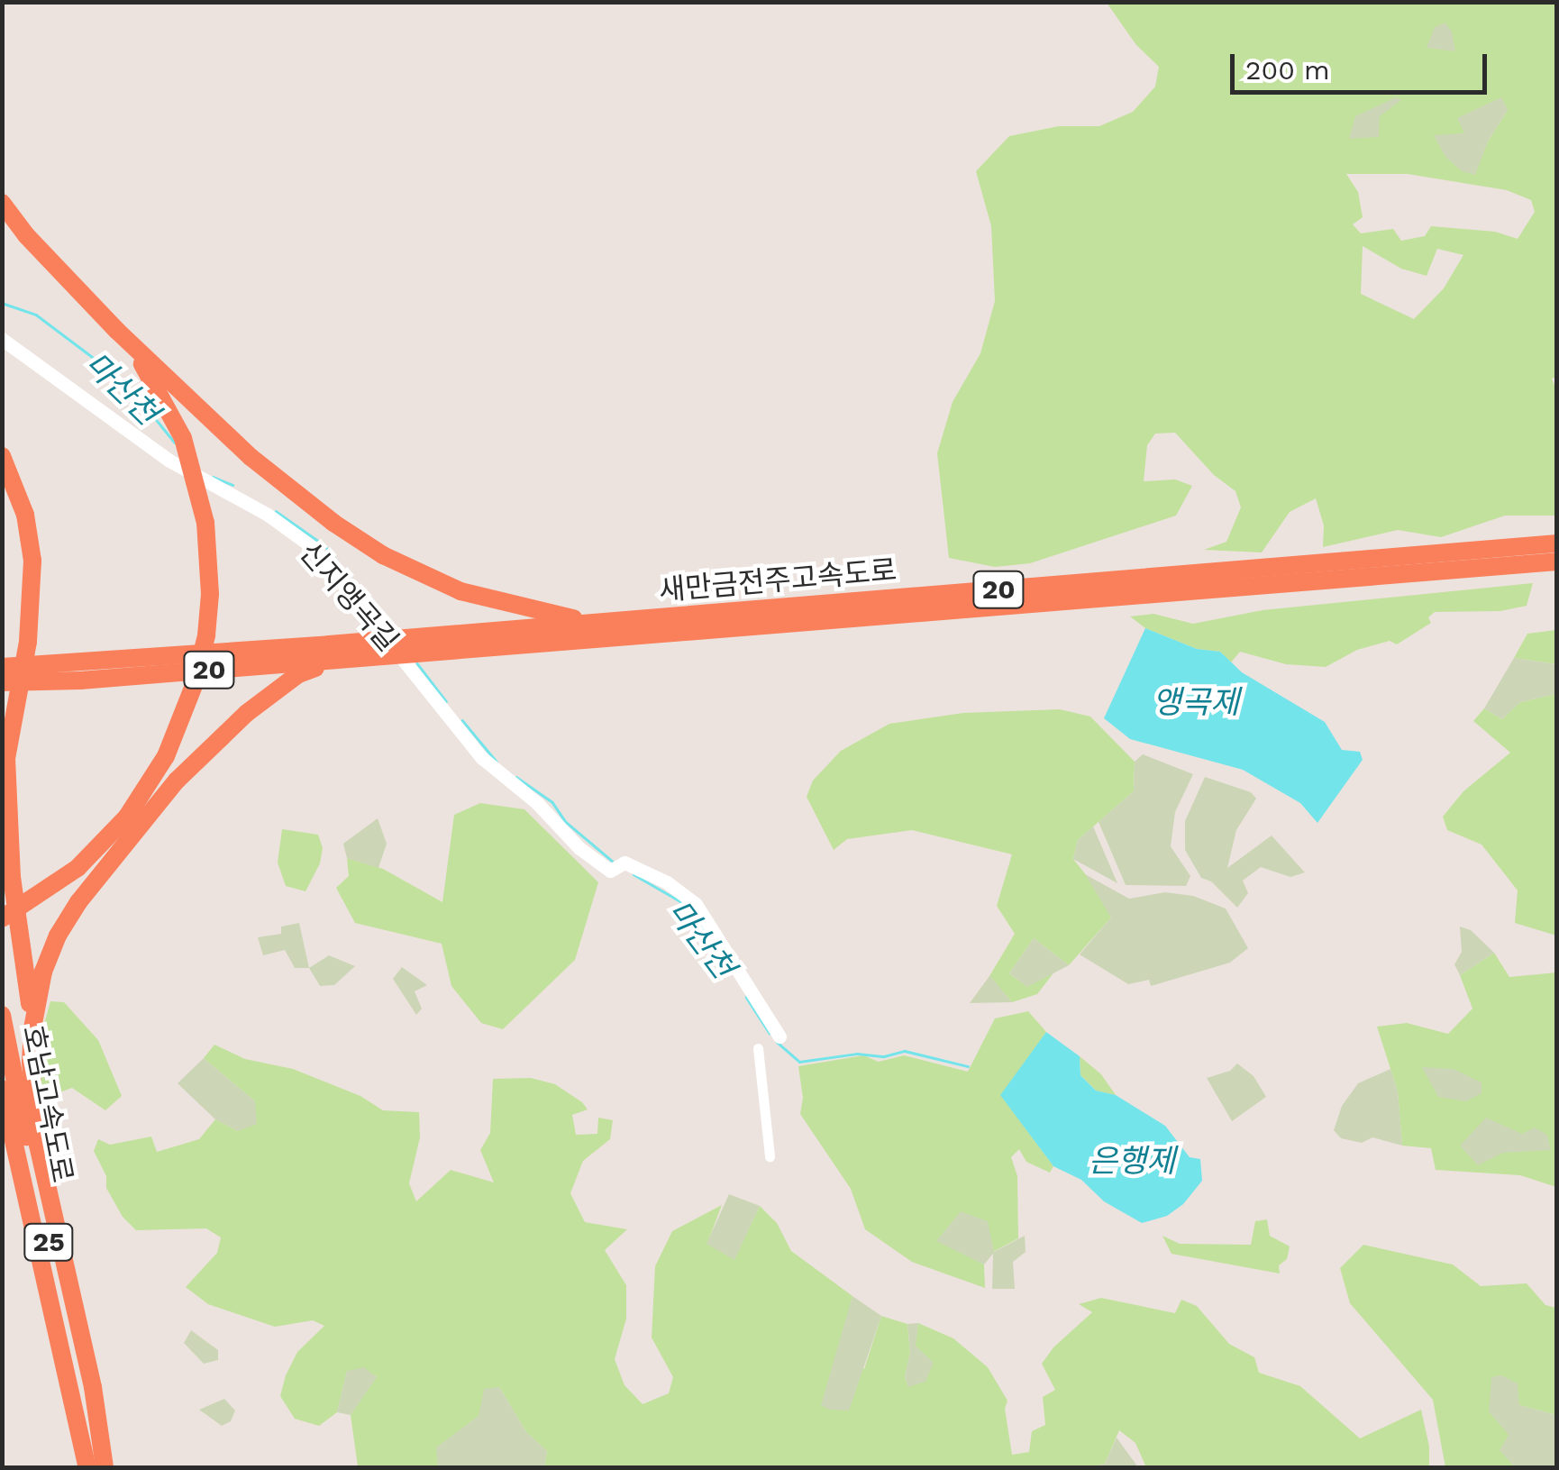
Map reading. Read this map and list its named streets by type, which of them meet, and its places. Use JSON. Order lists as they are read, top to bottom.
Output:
{
  "streets": {
    "highway": [
      "새만금전주고속도로",
      "20",
      "호남고속도로",
      "25"
    ],
    "street": ["신지앵곡길"]
  },
  "water": ["마산천", "앵곡제", "은행제"],
  "scale_bar": "200 m"
}
